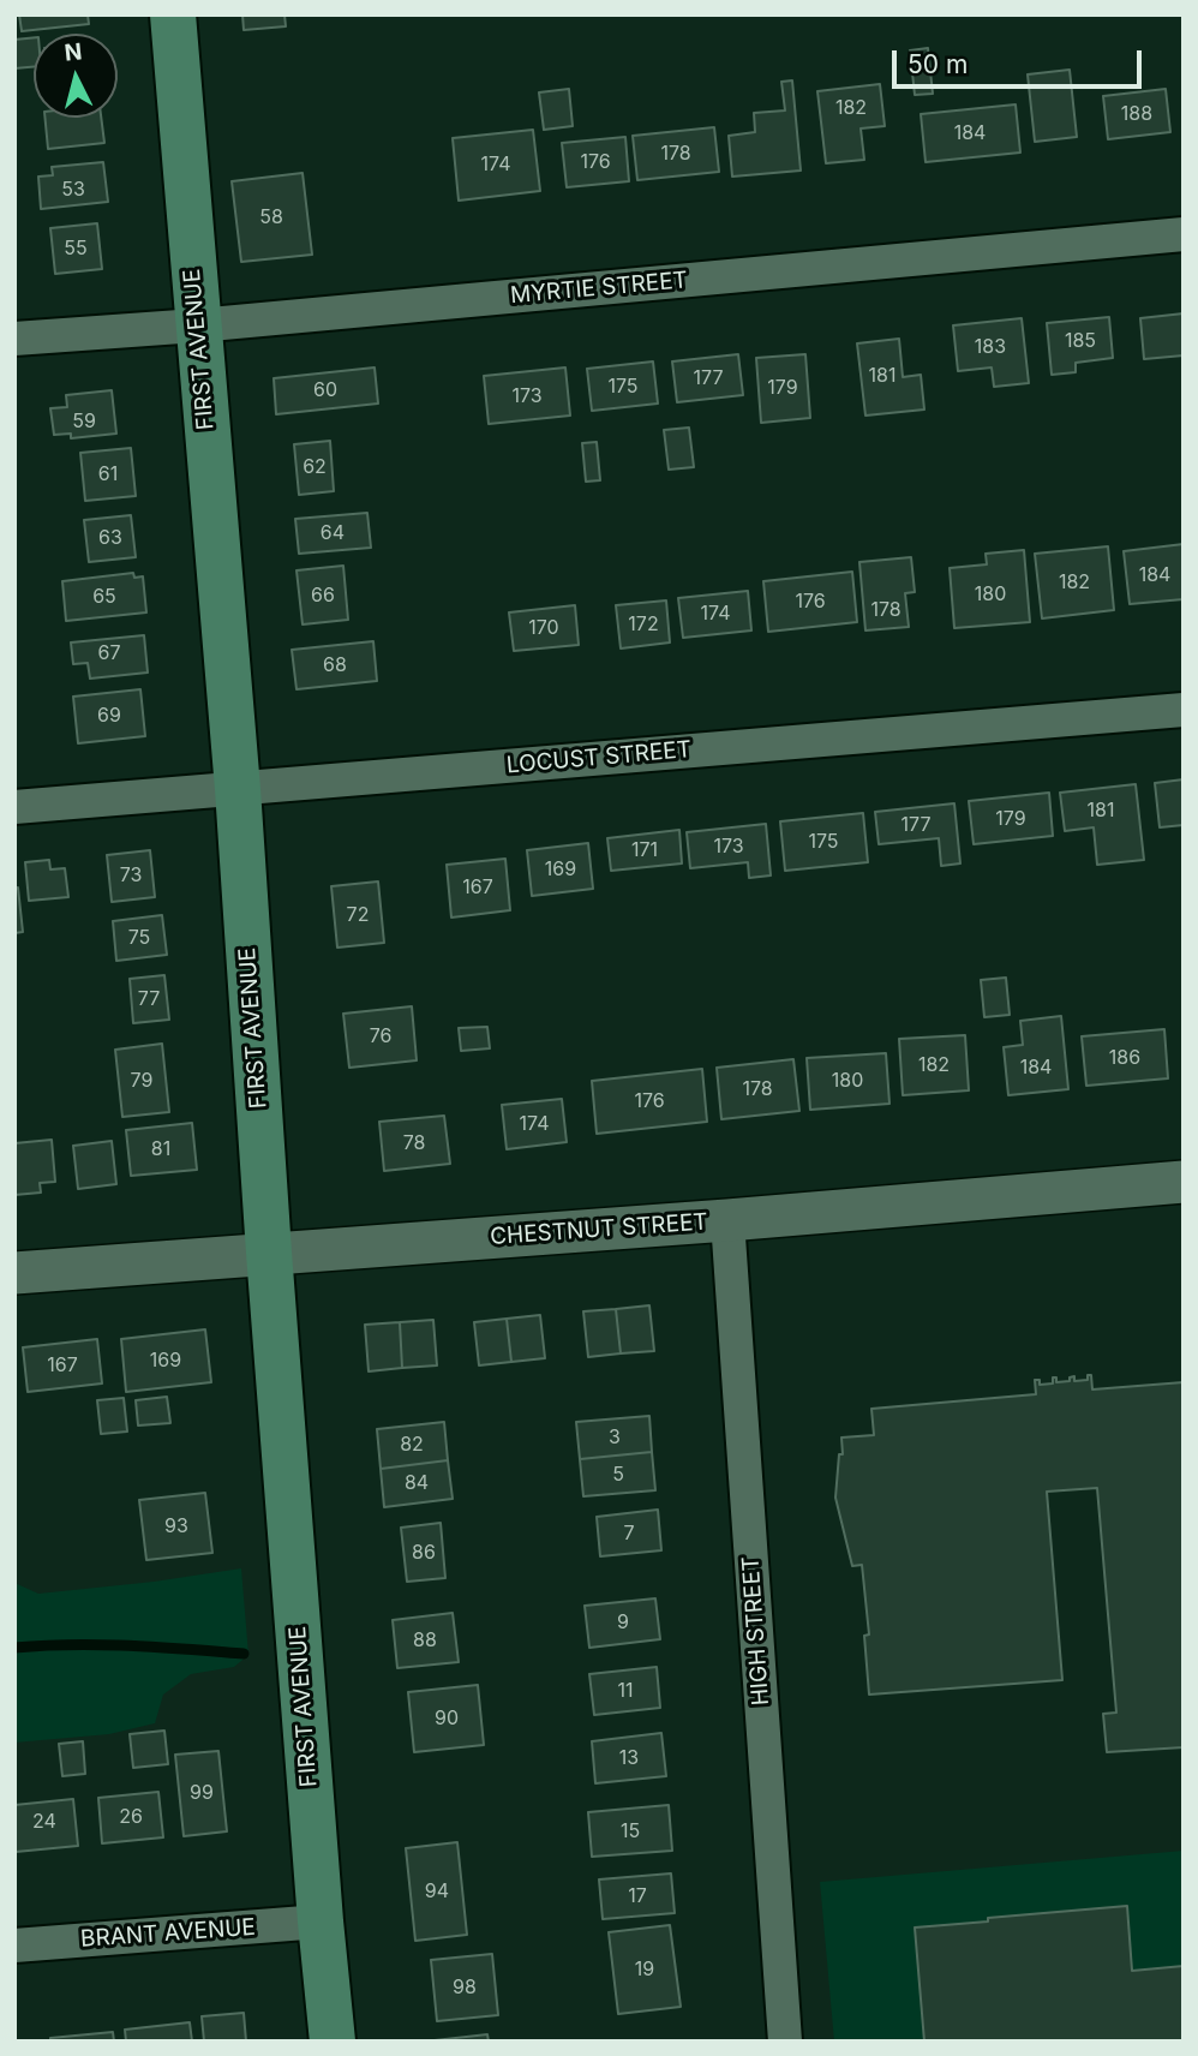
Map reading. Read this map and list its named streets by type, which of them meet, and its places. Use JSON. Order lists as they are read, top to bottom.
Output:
{
  "streets": {
    "main road": ["FIRST AVENUE"],
    "street": [
      "MYRTIE STREET",
      "LOCUST STREET",
      "CHESTNUT STREET",
      "HIGH STREET",
      "BRANT AVENUE"
    ]
  },
  "crossings": [
    ["MYRTIE STREET", "FIRST AVENUE"],
    ["FIRST AVENUE", "LOCUST STREET"],
    ["FIRST AVENUE", "CHESTNUT STREET"],
    ["FIRST AVENUE", "BRANT AVENUE"],
    ["CHESTNUT STREET", "HIGH STREET"]
  ],
  "house_numbers": [
    "182",
    "188",
    "184",
    "178",
    "176",
    "174",
    "53",
    "58",
    "55",
    "185",
    "183",
    "181",
    "177",
    "175",
    "179",
    "60",
    "173",
    "59",
    "62",
    "61",
    "64",
    "63",
    "184",
    "182",
    "180",
    "66",
    "65",
    "176",
    "178",
    "174",
    "172",
    "170",
    "67",
    "68",
    "69",
    "181",
    "179",
    "177",
    "175",
    "173",
    "171",
    "169",
    "73",
    "167",
    "72",
    "75",
    "77",
    "76",
    "186",
    "182",
    "184",
    "79",
    "180",
    "178",
    "176",
    "174",
    "78",
    "81",
    "169",
    "167",
    "3",
    "82",
    "5",
    "84",
    "93",
    "7",
    "86",
    "9",
    "88",
    "11",
    "90",
    "13",
    "99",
    "26",
    "24",
    "15",
    "94",
    "17",
    "19",
    "98"
  ],
  "scale_bar": "50 m",
  "north": "top"
}
